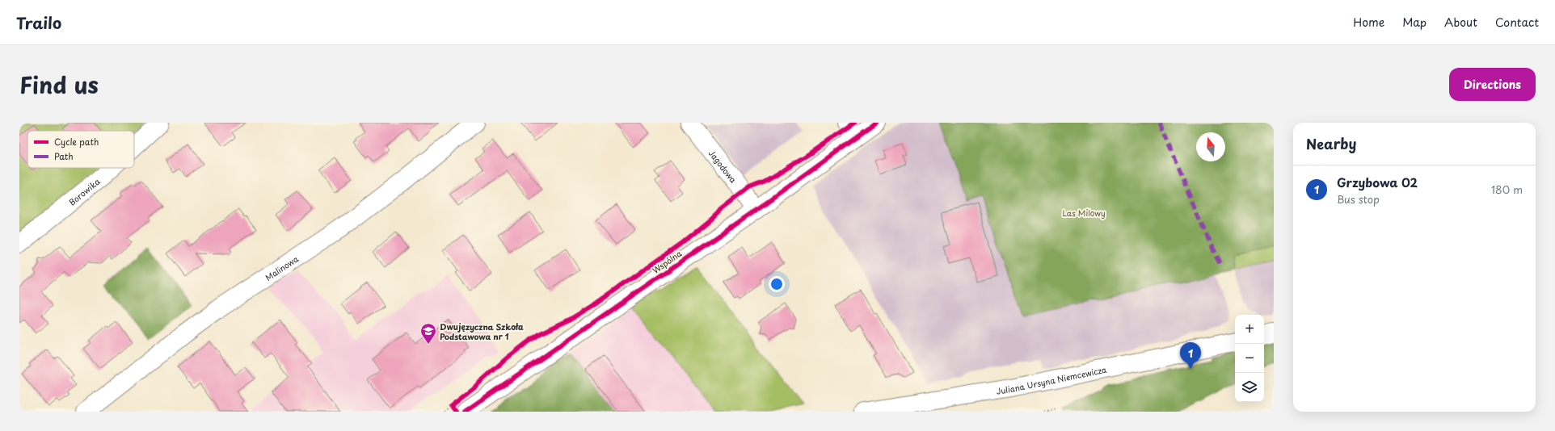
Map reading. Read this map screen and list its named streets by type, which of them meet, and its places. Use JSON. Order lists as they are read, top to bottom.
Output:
{
  "streets": {
    "street": [
      "Jagodowa",
      "Borowika",
      "Wspólna",
      "Malinowa",
      "Juliana Ursyna Niemcewicza"
    ]
  },
  "crossings": [
    ["Jagodowa", "Wspólna"]
  ],
  "parks": ["Las Milowy"],
  "places": {
    "school or university": ["Dwujęzyczna Szkoła Podstawowa nr 1"]
  },
  "legend": ["Cycle path", "Path"],
  "north": "top",
  "page": {
    "header": "Trailo",
    "nav": [
      "Home",
      "Map",
      "About",
      "Contact"
    ],
    "title": "Find us",
    "buttons": "Directions",
    "heading": "Nearby",
    "list": [
      {
        "mark": "1",
        "name": "Grzybowa 02",
        "note": "Bus stop",
        "value": "180 m"
      }
    ],
    "map_buttons": ["+", "−"],
    "pins": "1"
  }
}
